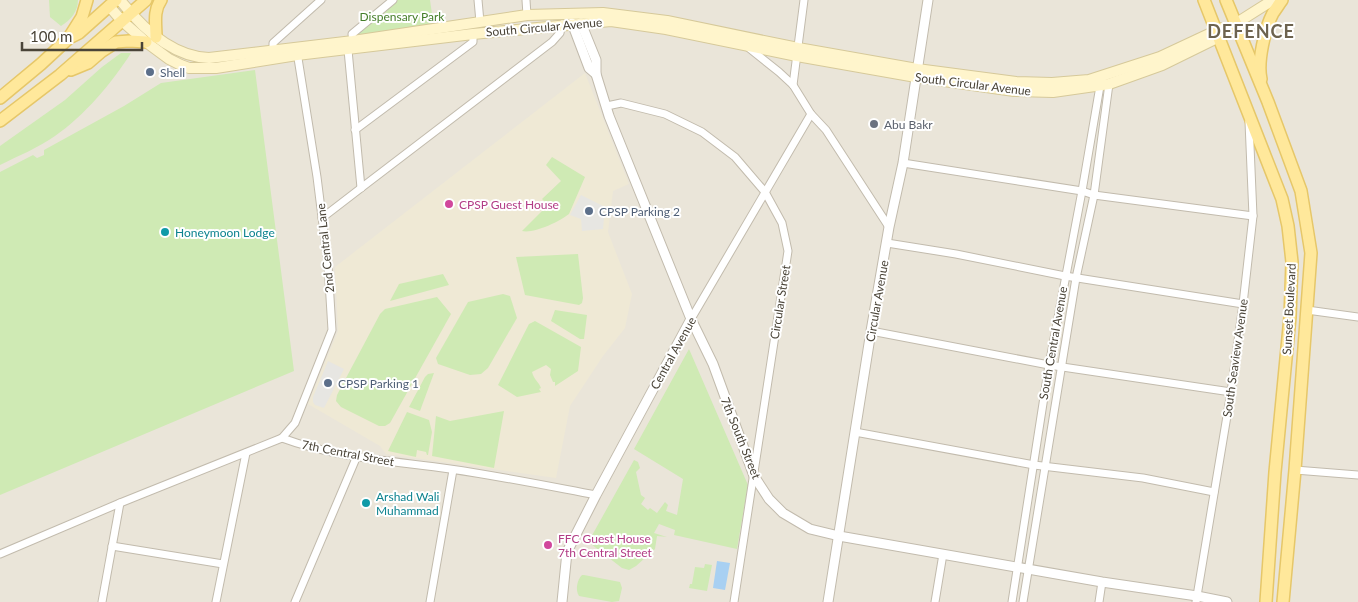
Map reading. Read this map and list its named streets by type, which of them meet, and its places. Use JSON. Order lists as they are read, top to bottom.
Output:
{
  "streets": {
    "main road": ["South Circular Avenue", "Sunset Boulevard"],
    "street": [
      "2nd Central Lane",
      "Circular Avenue",
      "Circular Street",
      "South Central Avenue",
      "Central Avenue",
      "South Seaview Avenue",
      "7th South Street",
      "7th Central Street"
    ]
  },
  "crossings": [
    ["South Circular Avenue", "2nd Central Lane"],
    ["South Circular Avenue", "Circular Avenue"],
    ["South Circular Avenue", "Sunset Boulevard"],
    ["South Circular Avenue", "South Central Avenue"],
    ["South Circular Avenue", "7th South Street"],
    ["2nd Central Lane", "7th Central Street"],
    ["Circular Avenue", "7th South Street"],
    ["Circular Street", "Central Avenue"],
    ["Circular Street", "7th South Street"],
    ["Sunset Boulevard", "South Seaview Avenue"],
    ["South Central Avenue", "7th South Street"],
    ["Central Avenue", "7th South Street"],
    ["Central Avenue", "7th Central Street"],
    ["South Seaview Avenue", "7th South Street"]
  ],
  "districts": ["DEFENCE"],
  "parks": ["Dispensary Park"],
  "places": [
    "Shell",
    "Abu Bakr",
    "CPSP Guest House",
    "CPSP Parking 2",
    "Honeymoon Lodge",
    "CPSP Parking 1",
    "Arshad Wali Muhammad",
    "FFC Guest House 7th Central Street"
  ],
  "scale_bar": "100 m"
}
